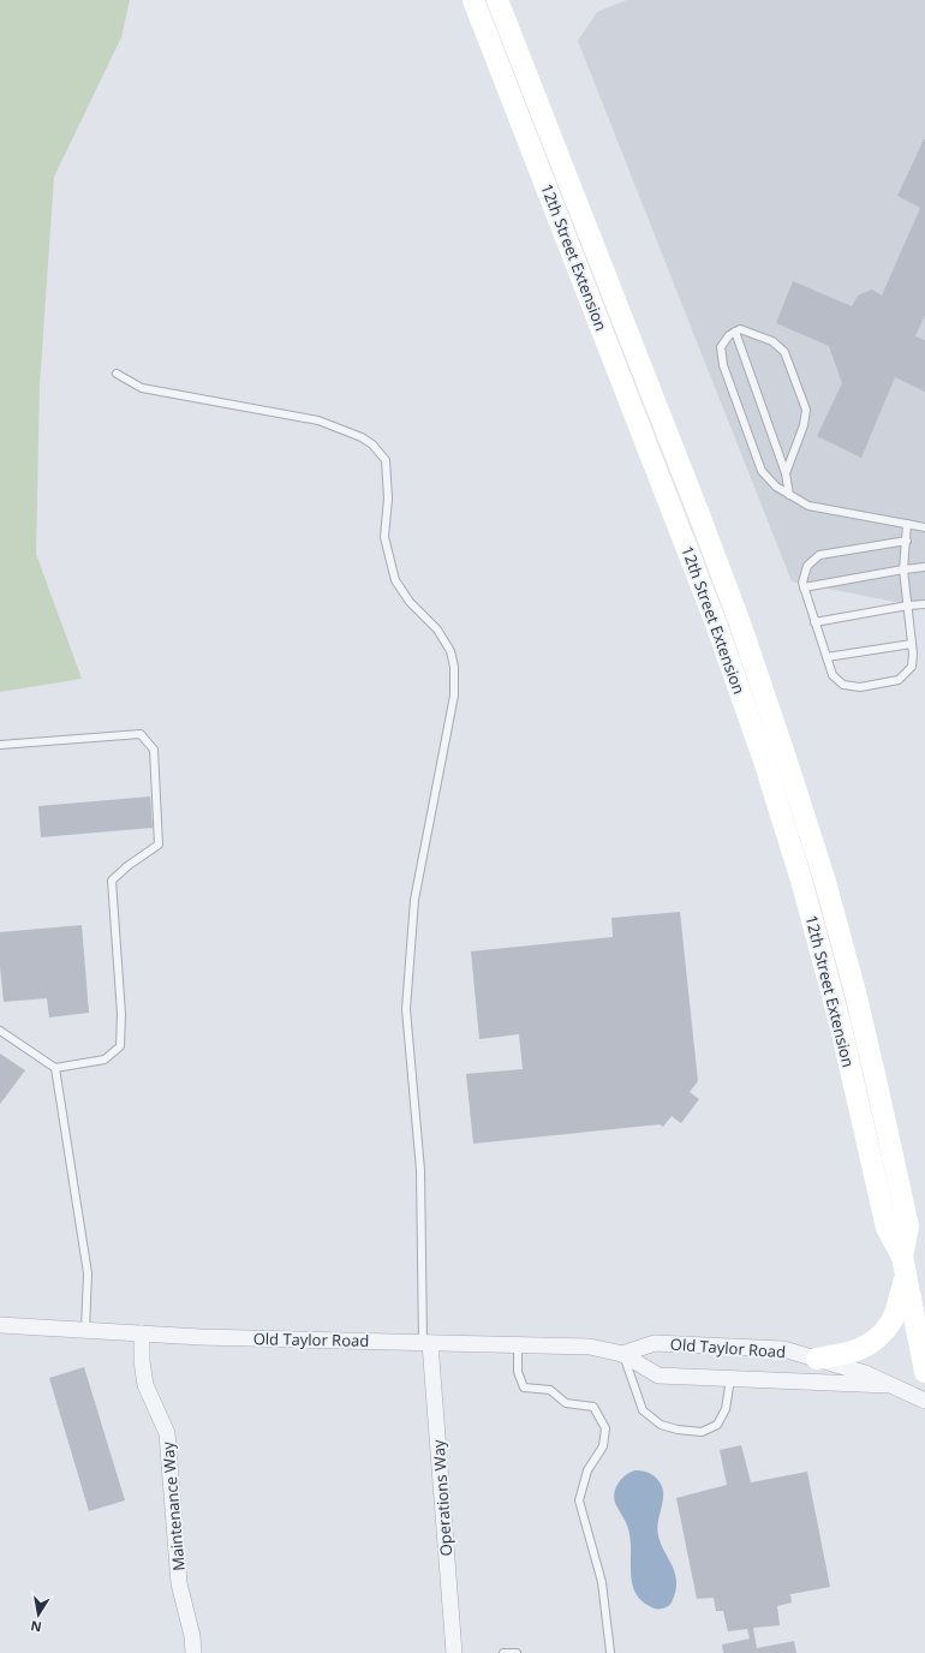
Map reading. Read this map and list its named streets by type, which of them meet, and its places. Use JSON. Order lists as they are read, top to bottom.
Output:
{
  "streets": {
    "main road": ["12th Street Extension"],
    "street": ["Old Taylor Road", "Operations Way", "Maintenance Way"]
  },
  "crossings": [
    ["Old Taylor Road", "Operations Way"],
    ["Old Taylor Road", "Maintenance Way"]
  ],
  "north": "bottom"
}
